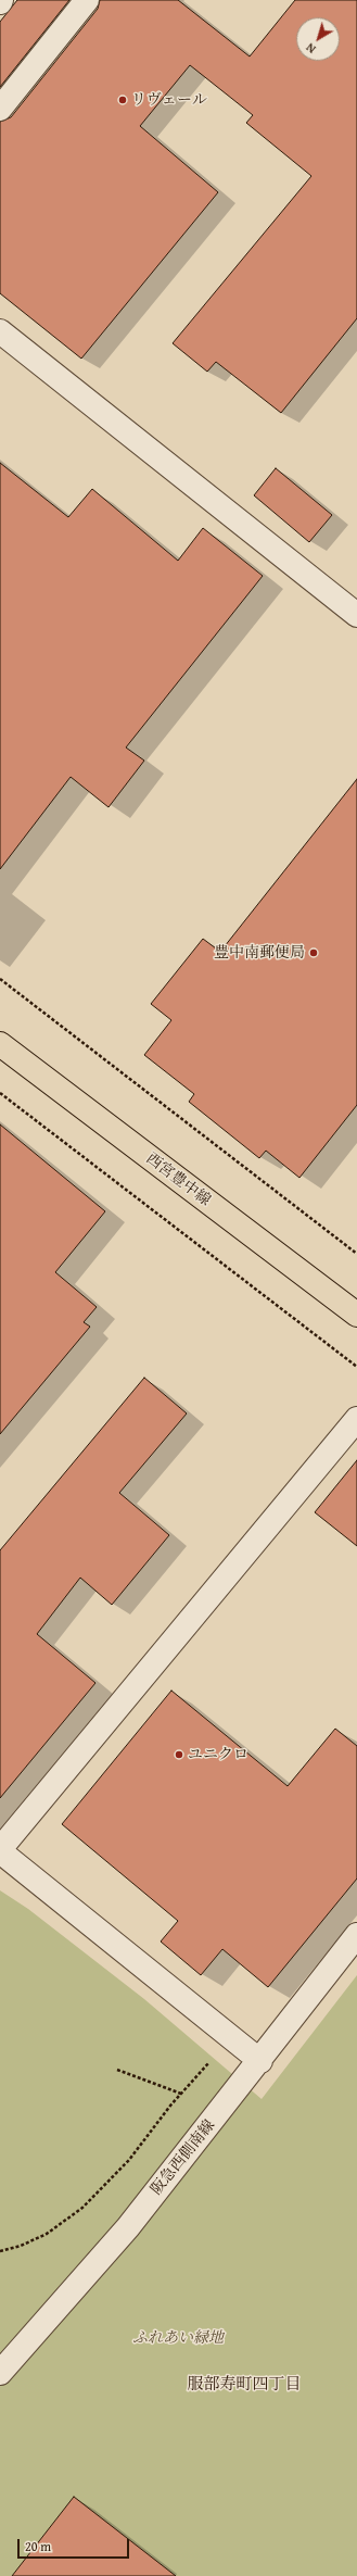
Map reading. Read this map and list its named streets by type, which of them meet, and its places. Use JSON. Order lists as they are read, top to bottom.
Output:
{
  "streets": {
    "main road": ["西宮豊中線"],
    "street": ["阪急西側南線"]
  },
  "districts": ["服部寿町四丁目"],
  "parks": ["ふれあい緑地"],
  "places": ["リヴェール", "豊中南郵便局", "ユニクロ"],
  "scale_bar": "20 m",
  "north": "bottom left"
}
